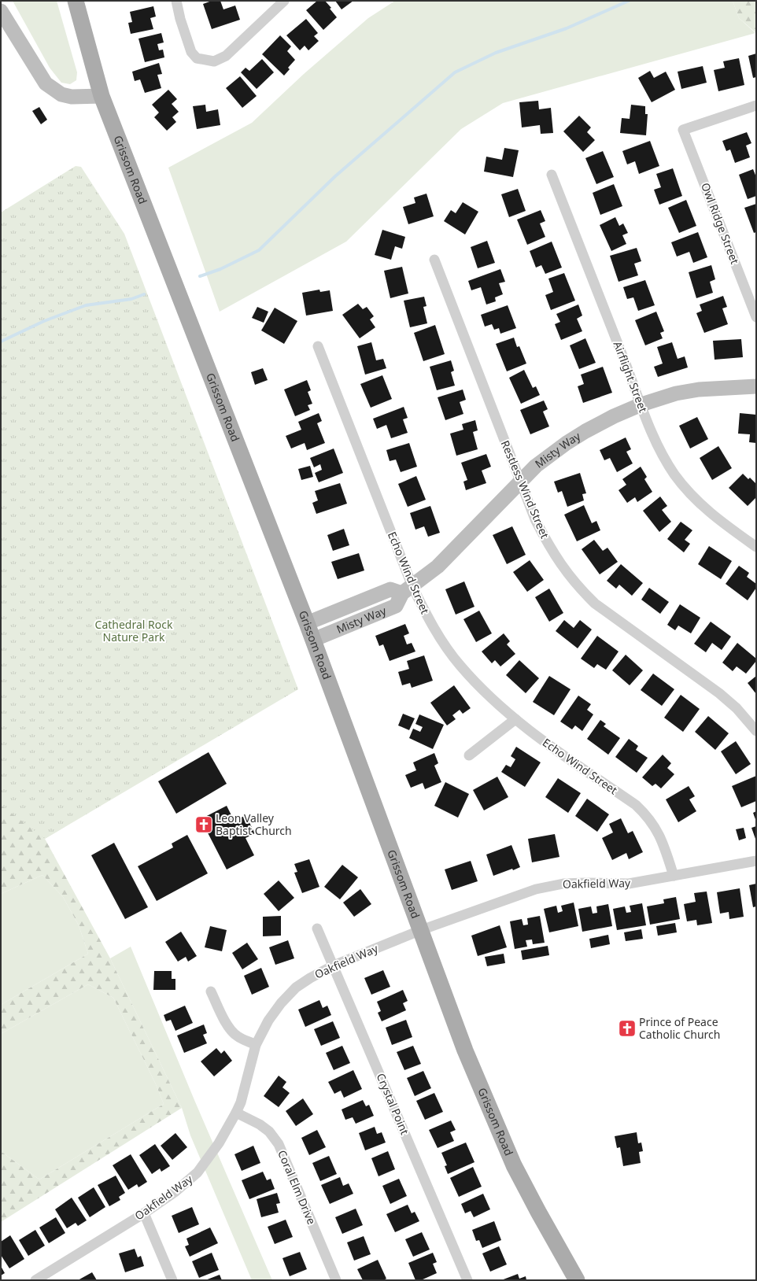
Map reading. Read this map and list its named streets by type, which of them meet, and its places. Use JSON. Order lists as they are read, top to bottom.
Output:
{
  "streets": {
    "main road": ["Grissom Road"],
    "street": [
      "Owl Ridge Street",
      "Airflight Street",
      "Misty Way",
      "Restless Wind Street",
      "Echo Wind Street",
      "Oakfield Way",
      "Crystal Point",
      "Coral Elm Drive"
    ]
  },
  "crossings": [
    ["Grissom Road", "Misty Way"],
    ["Grissom Road", "Oakfield Way"],
    ["Airflight Street", "Misty Way"],
    ["Misty Way", "Restless Wind Street"],
    ["Misty Way", "Echo Wind Street"],
    ["Echo Wind Street", "Oakfield Way"],
    ["Oakfield Way", "Crystal Point"],
    ["Oakfield Way", "Coral Elm Drive"]
  ],
  "parks": ["Cathedral Rock Nature Park"],
  "places": {
    "church": ["Leon Valley Baptist Church", "Prince of Peace Catholic Church"]
  }
}
